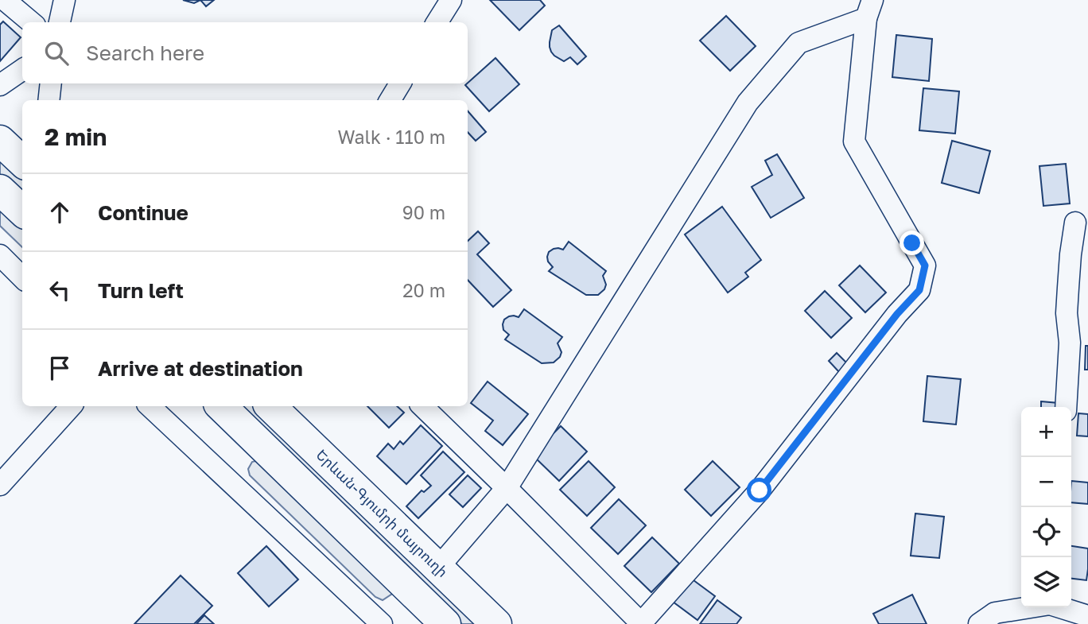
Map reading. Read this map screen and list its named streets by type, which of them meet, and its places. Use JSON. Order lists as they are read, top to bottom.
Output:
{
  "streets": {
    "highway": ["Երևան-Գյումրի մայրուղի"]
  },
  "page": {
    "search": "Search here",
    "heading": ["2 min", "Walk · 110 m"],
    "list": [
      ["Continue", "90 m"],
      ["Turn left", "20 m"],
      "Arrive at destination"
    ],
    "map_buttons": ["+", "−"]
  }
}
